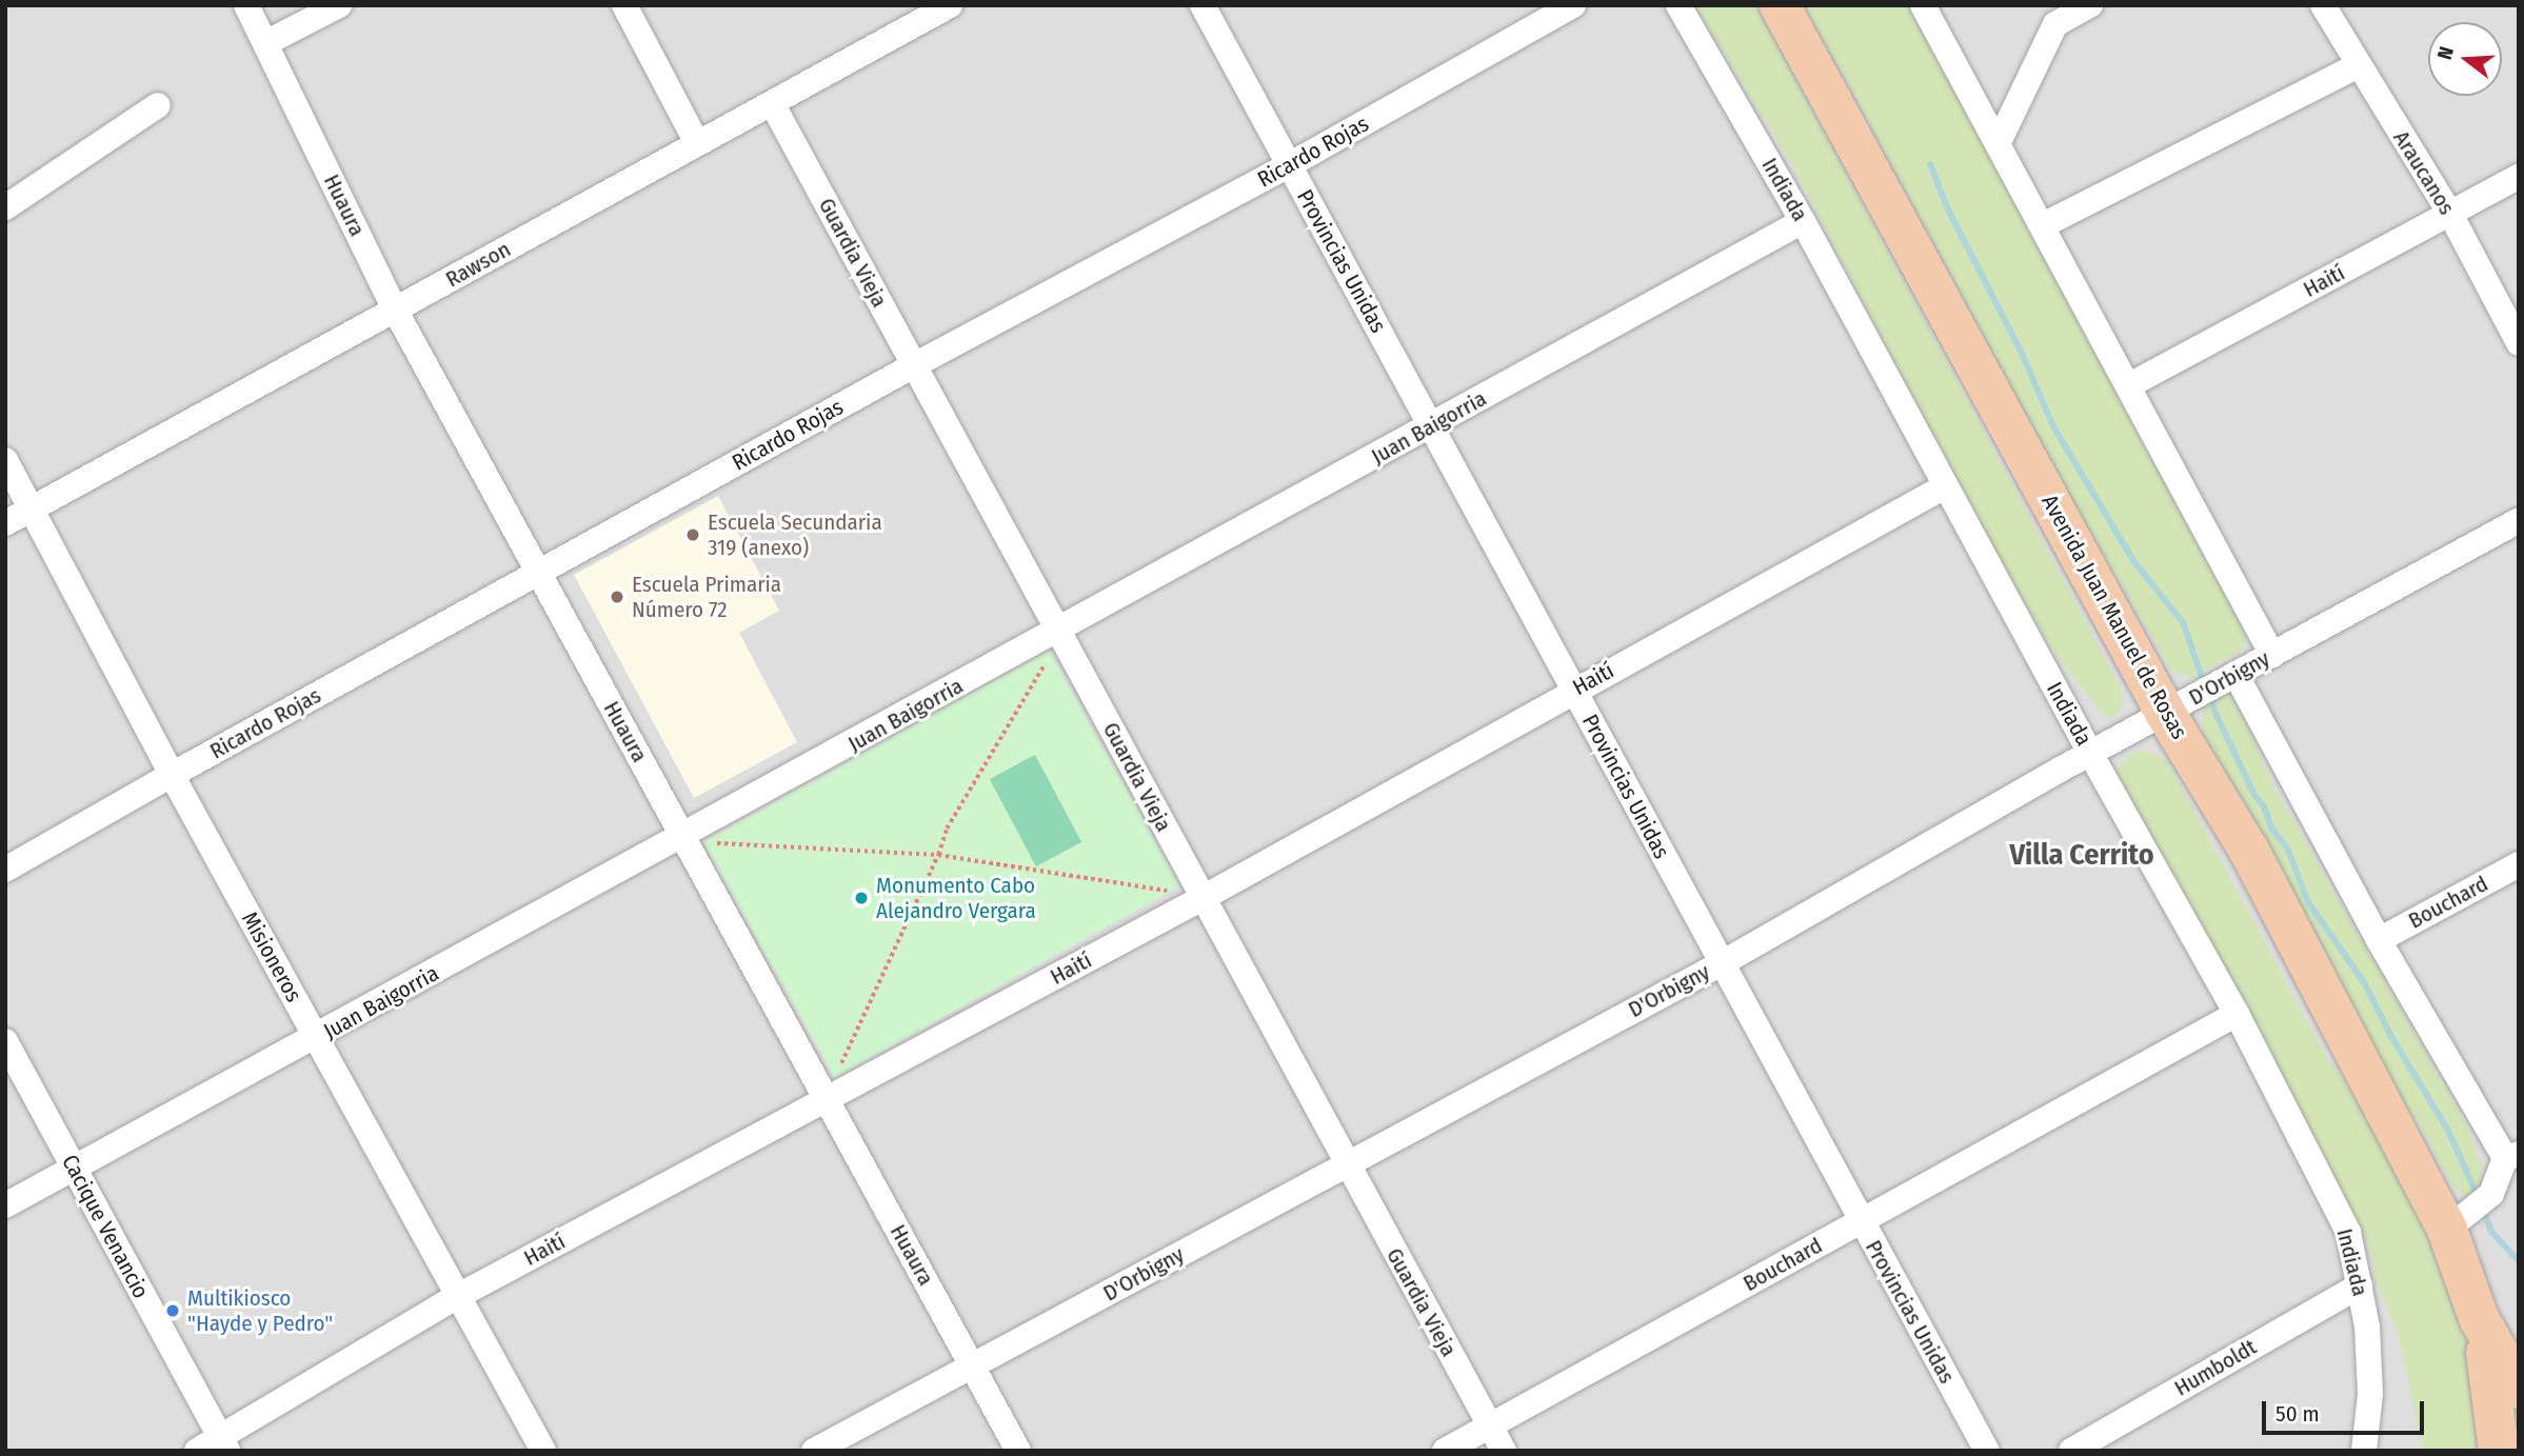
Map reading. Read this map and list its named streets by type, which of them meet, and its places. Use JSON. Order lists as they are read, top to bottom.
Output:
{
  "streets": {
    "main road": ["Avenida Juan Manuel de Rosas"],
    "street": [
      "Ricardo Rojas",
      "Araucanos",
      "Indiada",
      "Huaura",
      "Guardia Vieja",
      "Provincias Unidas",
      "Rawson",
      "Haití",
      "Juan Baigorria",
      "D'Orbigny",
      "Bouchard",
      "Misioneros",
      "Cacique Venancio",
      "Humboldt"
    ]
  },
  "crossings": [
    ["Ricardo Rojas", "Huaura"],
    ["Ricardo Rojas", "Guardia Vieja"],
    ["Ricardo Rojas", "Provincias Unidas"],
    ["Ricardo Rojas", "Misioneros"],
    ["Araucanos", "Haití"],
    ["Indiada", "Haití"],
    ["Indiada", "Juan Baigorria"],
    ["Indiada", "D'Orbigny"],
    ["Indiada", "Bouchard"],
    ["Indiada", "Humboldt"],
    ["Huaura", "Rawson"],
    ["Huaura", "Haití"],
    ["Huaura", "Juan Baigorria"],
    ["Huaura", "D'Orbigny"],
    ["Guardia Vieja", "Rawson"],
    ["Guardia Vieja", "Haití"],
    ["Guardia Vieja", "Juan Baigorria"],
    ["Guardia Vieja", "D'Orbigny"],
    ["Guardia Vieja", "Bouchard"],
    ["Provincias Unidas", "Haití"],
    ["Provincias Unidas", "Juan Baigorria"],
    ["Provincias Unidas", "D'Orbigny"],
    ["Provincias Unidas", "Bouchard"],
    ["Rawson", "Misioneros"],
    ["Haití", "Misioneros"],
    ["Haití", "Cacique Venancio"],
    ["Juan Baigorria", "Misioneros"],
    ["Juan Baigorria", "Cacique Venancio"],
    ["Avenida Juan Manuel de Rosas", "D'Orbigny"]
  ],
  "districts": ["Villa Cerrito"],
  "places": [
    "Escuela Secundaria 319 (anexo)",
    "Escuela Primaria Número 72",
    "Monumento Cabo Alejandro Vergara",
    "Multikiosco \"Hayde y Pedro\""
  ],
  "scale_bar": "50 m",
  "north": "left"
}
